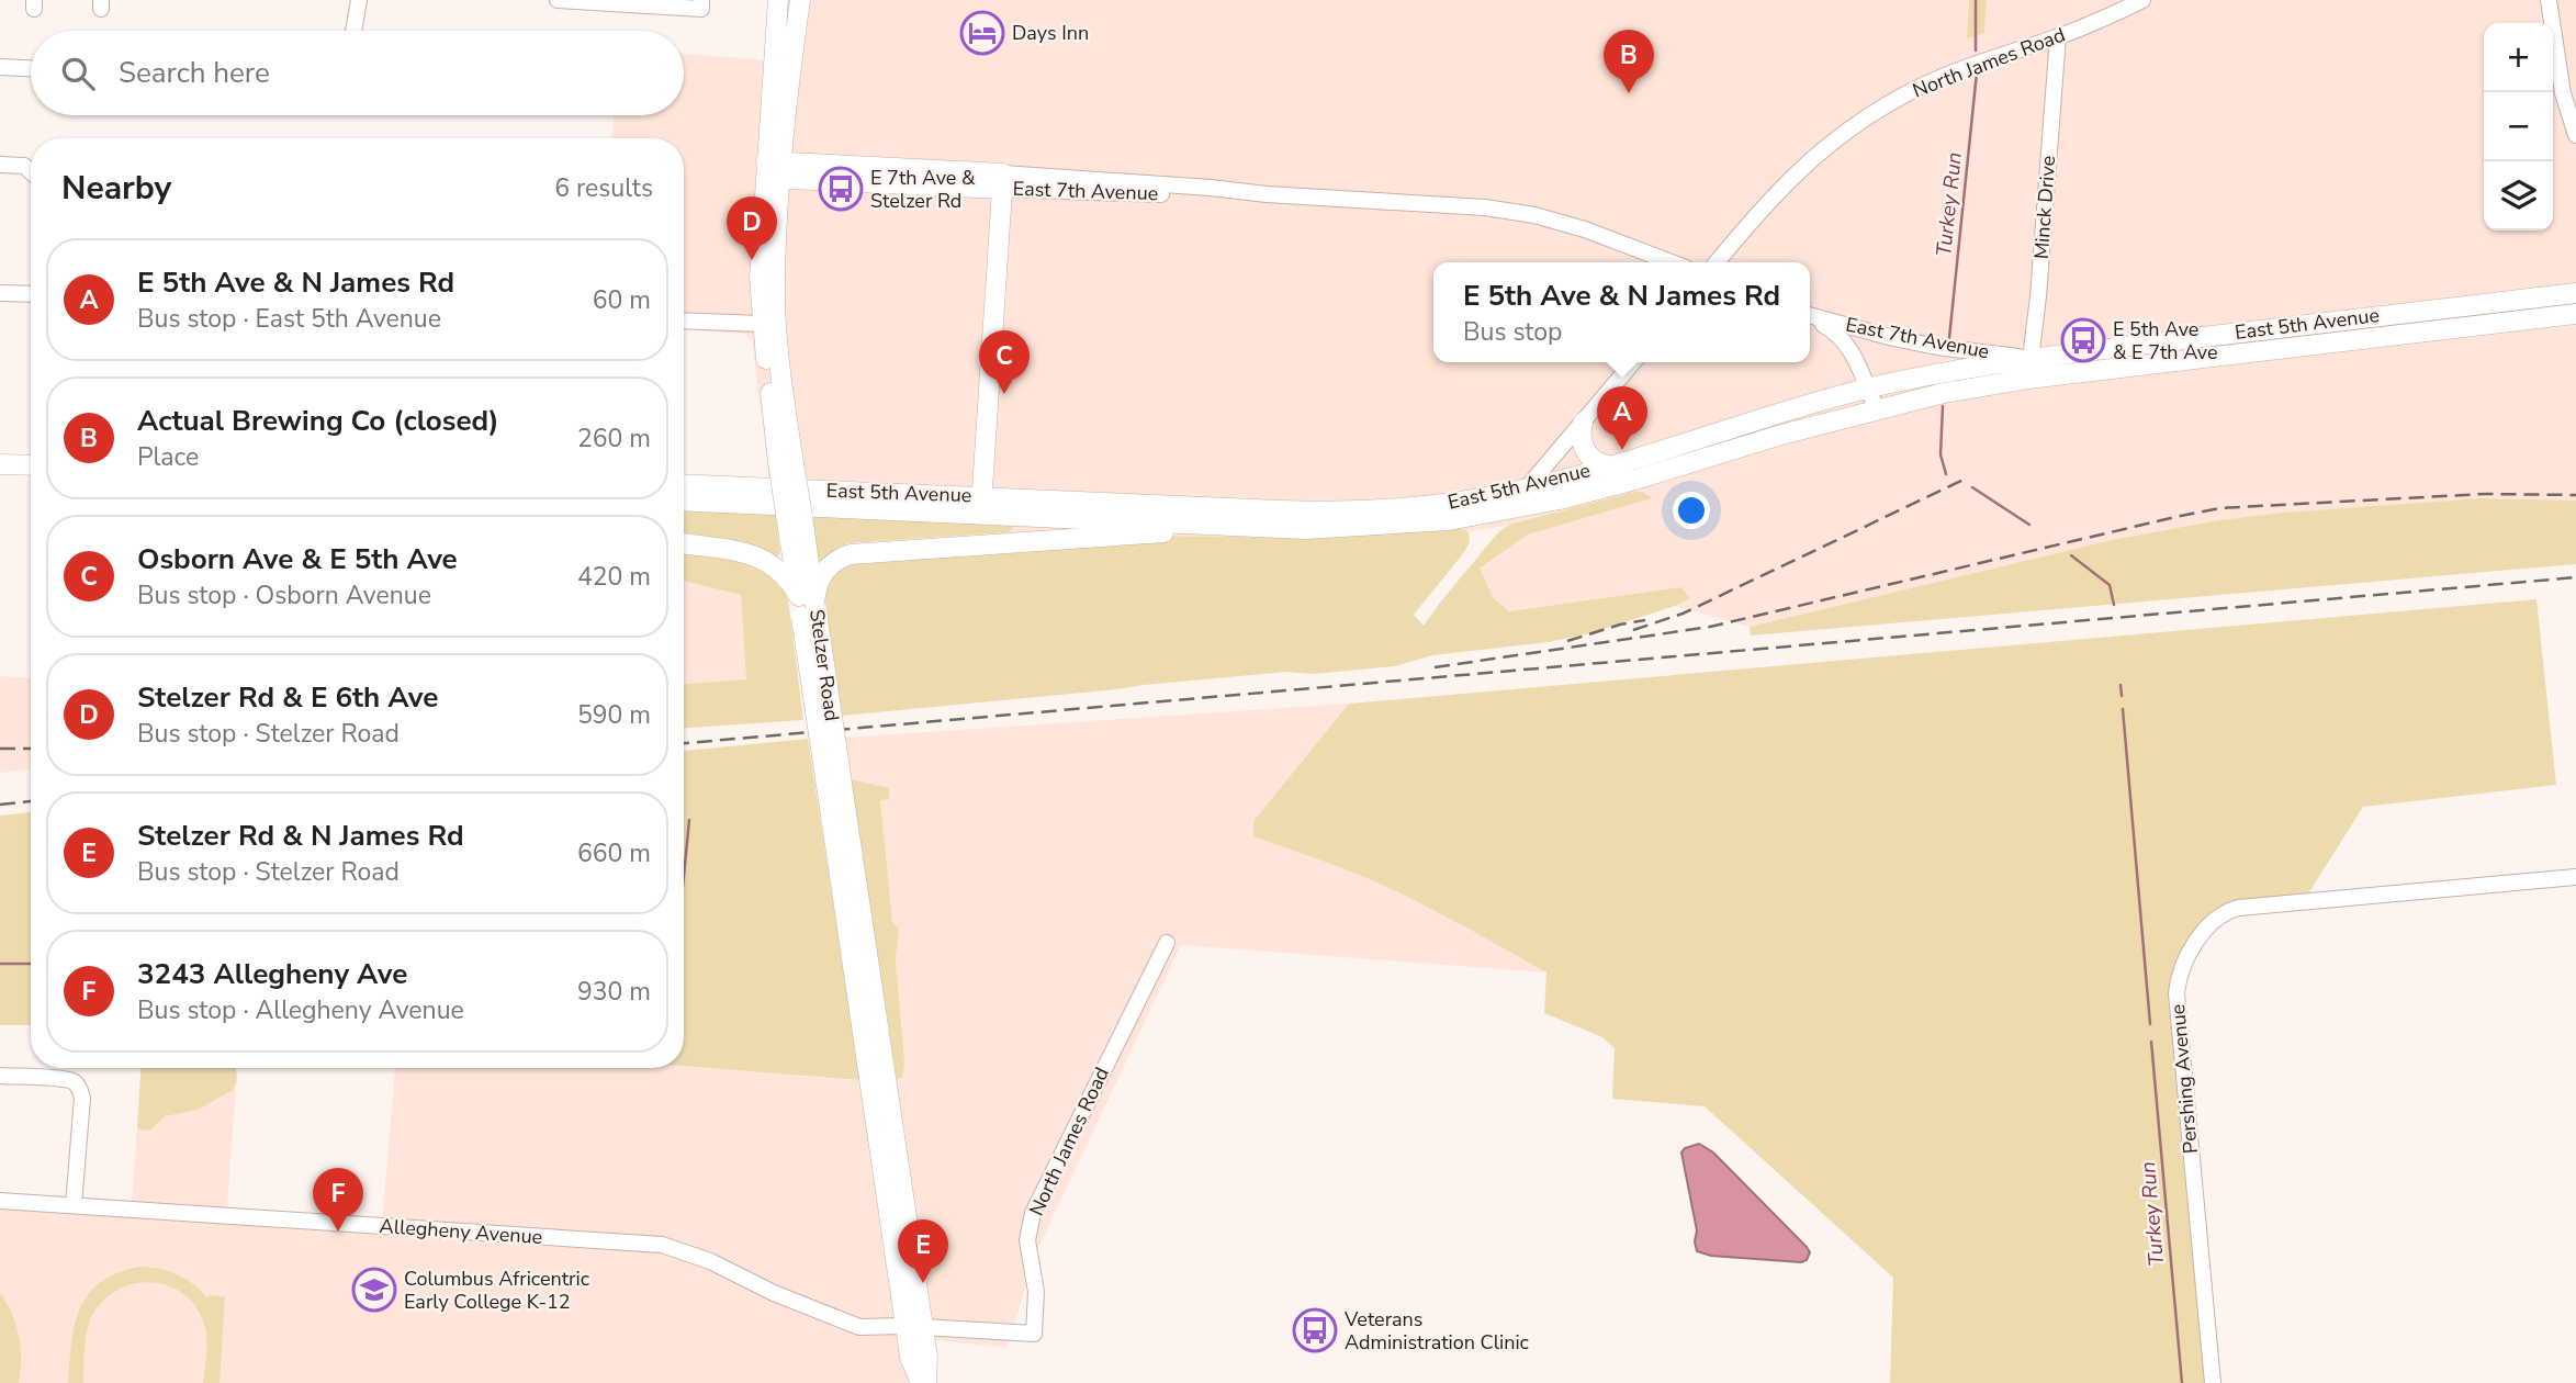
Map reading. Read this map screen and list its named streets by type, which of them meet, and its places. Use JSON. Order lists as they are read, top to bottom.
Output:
{
  "streets": {
    "main road": ["East 7th Avenue", "East 5th Avenue", "Stelzer Road"],
    "street": [
      "North James Road",
      "Minck Drive",
      "Pershing Avenue",
      "Allegheny Avenue"
    ]
  },
  "crossings": [
    ["North James Road", "Minck Drive"],
    ["North James Road", "Stelzer Road"],
    ["North James Road", "Allegheny Avenue"],
    ["East 7th Avenue", "Minck Drive"],
    ["East 7th Avenue", "East 5th Avenue"],
    ["East 7th Avenue", "Stelzer Road"],
    ["Minck Drive", "East 5th Avenue"],
    ["Stelzer Road", "Allegheny Avenue"]
  ],
  "water": ["Turkey Run"],
  "places": {
    "hotel": ["Days Inn"],
    "bus stop": ["E 7th Ave & Stelzer Rd", "E 5th Ave & E 7th Ave", "Veterans Administration Clinic"],
    "school or university": ["Columbus Africentric Early College K-12"]
  },
  "page": {
    "map_buttons": ["+", "−"],
    "pins": [
      "B",
      "D",
      "C",
      "A",
      "F",
      "E"
    ],
    "search": "Search here",
    "heading": ["Nearby", "6 results"],
    "list": [
      {
        "mark": "A",
        "name": "E 5th Ave & N James Rd",
        "note": "Bus stop · East 5th Avenue",
        "value": "60 m"
      },
      {
        "mark": "B",
        "name": "Actual Brewing Co (closed)",
        "note": "Place",
        "value": "260 m"
      },
      {
        "mark": "C",
        "name": "Osborn Ave & E 5th Ave",
        "note": "Bus stop · Osborn Avenue",
        "value": "420 m"
      },
      {
        "mark": "D",
        "name": "Stelzer Rd & E 6th Ave",
        "note": "Bus stop · Stelzer Road",
        "value": "590 m"
      },
      {
        "mark": "E",
        "name": "Stelzer Rd & N James Rd",
        "note": "Bus stop · Stelzer Road",
        "value": "660 m"
      },
      {
        "mark": "F",
        "name": "3243 Allegheny Ave",
        "note": "Bus stop · Allegheny Avenue",
        "value": "930 m"
      }
    ],
    "popup": ["E 5th Ave & N James Rd", "Bus stop"]
  }
}
